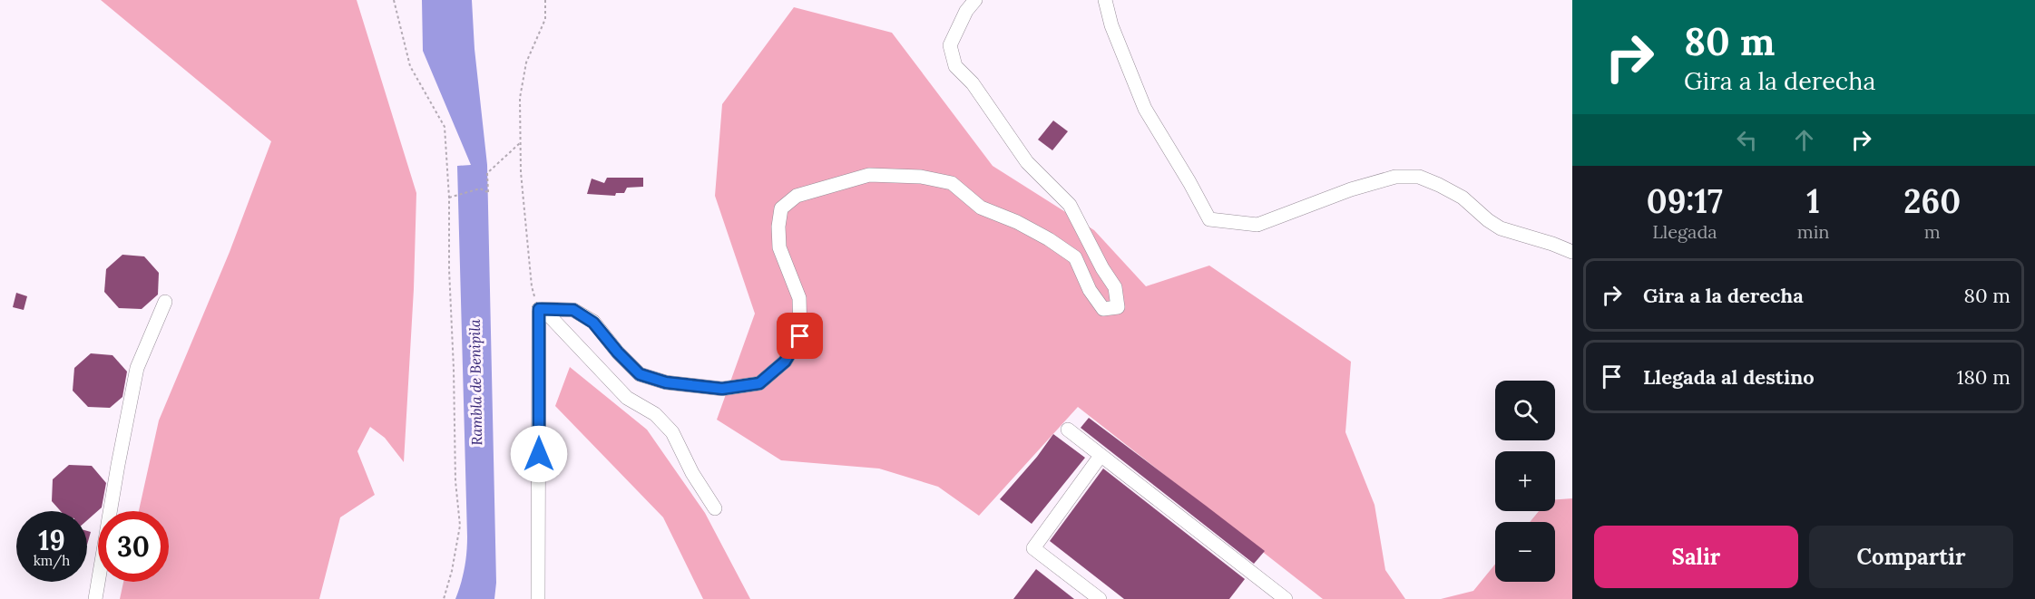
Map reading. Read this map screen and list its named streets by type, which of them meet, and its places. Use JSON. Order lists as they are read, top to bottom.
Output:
{
  "water": ["Rambla de Benipila"],
  "page": {
    "turn": ["80 m", "Gira a la derecha"],
    "eta": [
      "09:17",
      "Llegada",
      "1",
      "min",
      "260",
      "m"
    ],
    "list": [
      {
        "name": "Gira a la derecha",
        "value": "80 m"
      },
      {
        "name": "Llegada al destino",
        "value": "180 m"
      }
    ],
    "map_buttons": ["+", "−"],
    "speed": "19 km/h",
    "limit": "30",
    "buttons": ["Salir", "Compartir"]
  }
}
